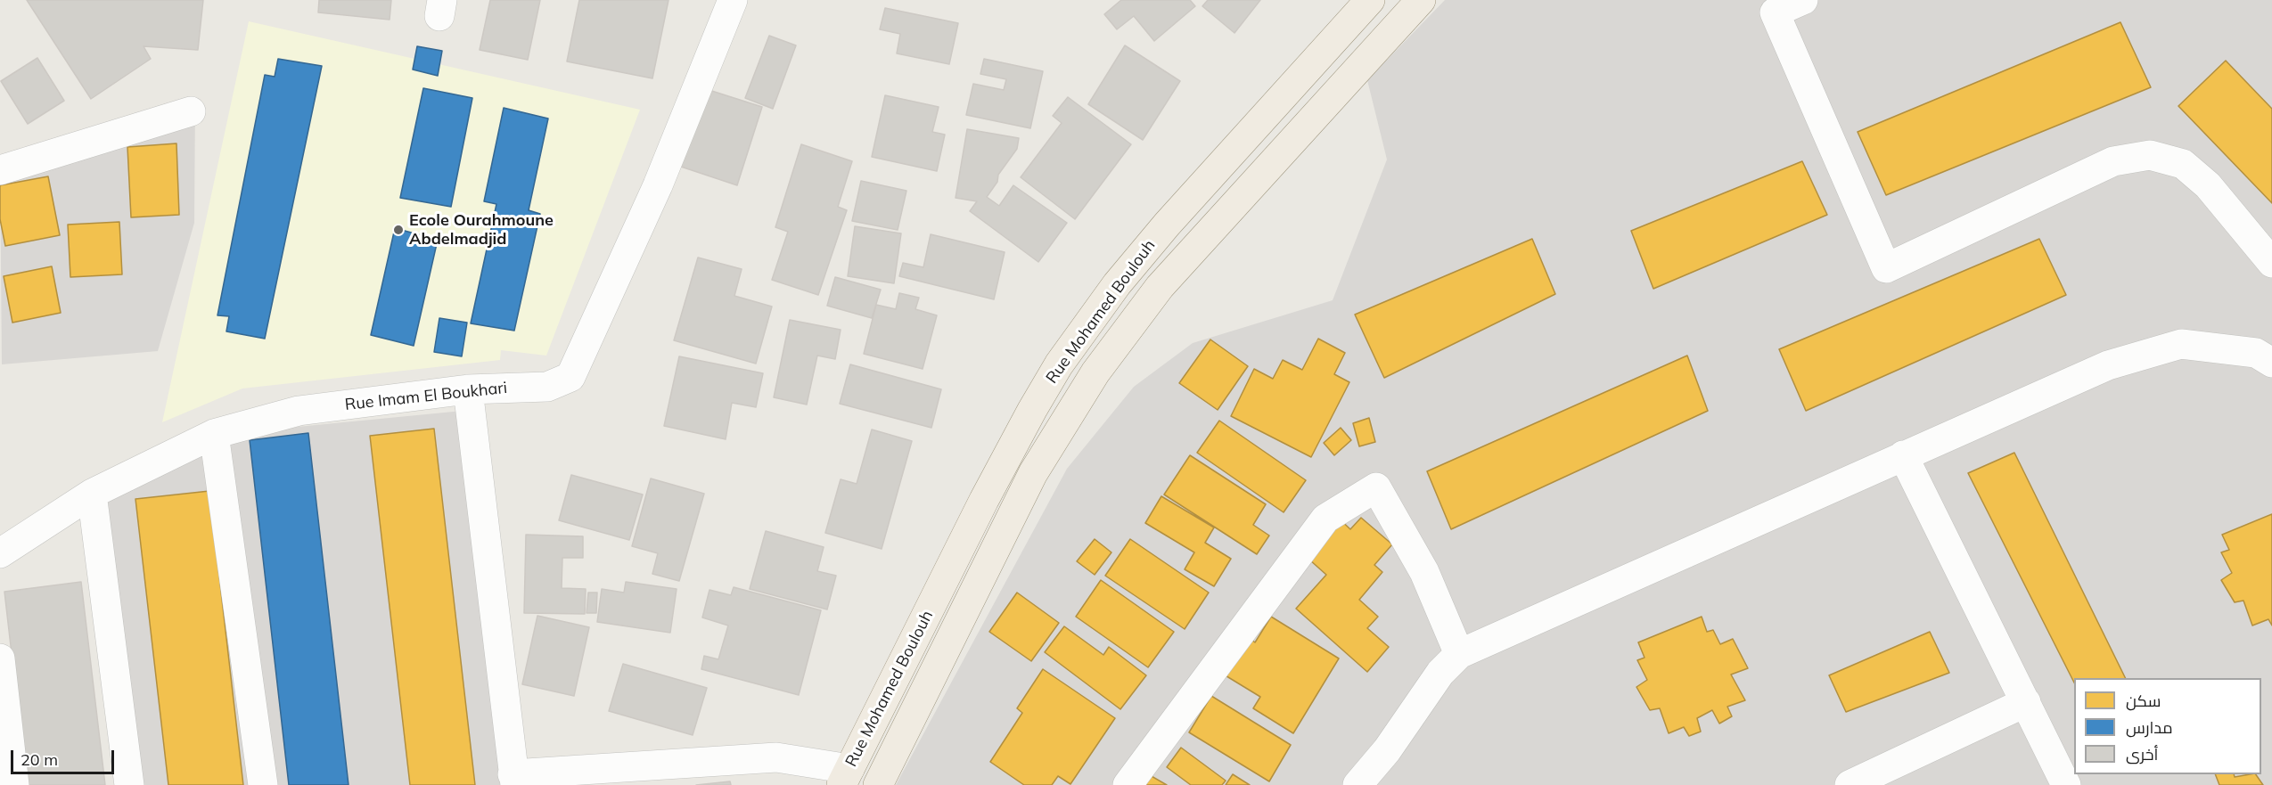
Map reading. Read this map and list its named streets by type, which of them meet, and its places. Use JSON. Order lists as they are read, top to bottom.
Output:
{
  "streets": {
    "main road": ["Rue Mohamed Boulouh"],
    "street": ["Rue Imam El Boukhari"]
  },
  "places": ["Ecole Ourahmoune Abdelmadjid"],
  "legend": ["سكن", "مدارس", "أخرى"],
  "scale_bar": "20 m"
}
